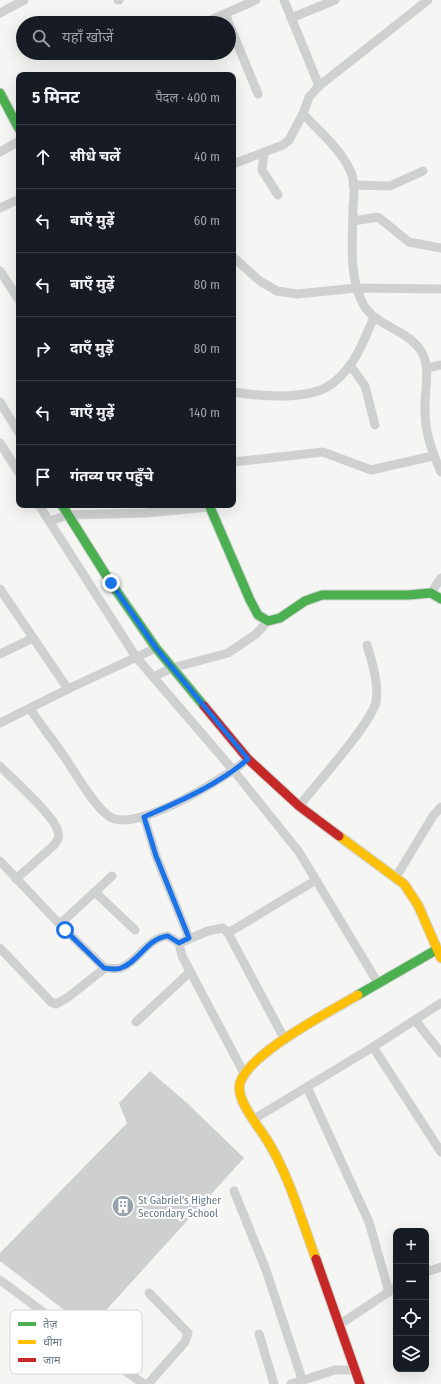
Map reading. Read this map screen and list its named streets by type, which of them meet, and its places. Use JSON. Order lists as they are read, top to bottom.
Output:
{
  "places": {
    "building": ["St Gabriel's Higher Secondary School"]
  },
  "legend": ["तेज़", "धीमा", "जाम"],
  "page": {
    "search": "यहाँ खोजें",
    "heading": ["5 मिनट", "पैदल · 400 m"],
    "list": [
      ["सीधे चलें", "40 m"],
      ["बाएँ मुड़ें", "60 m"],
      ["बाएँ मुड़ें", "80 m"],
      ["दाएँ मुड़ें", "80 m"],
      ["बाएँ मुड़ें", "140 m"],
      "गंतव्य पर पहुँचे"
    ],
    "map_buttons": ["+", "−"]
  }
}
